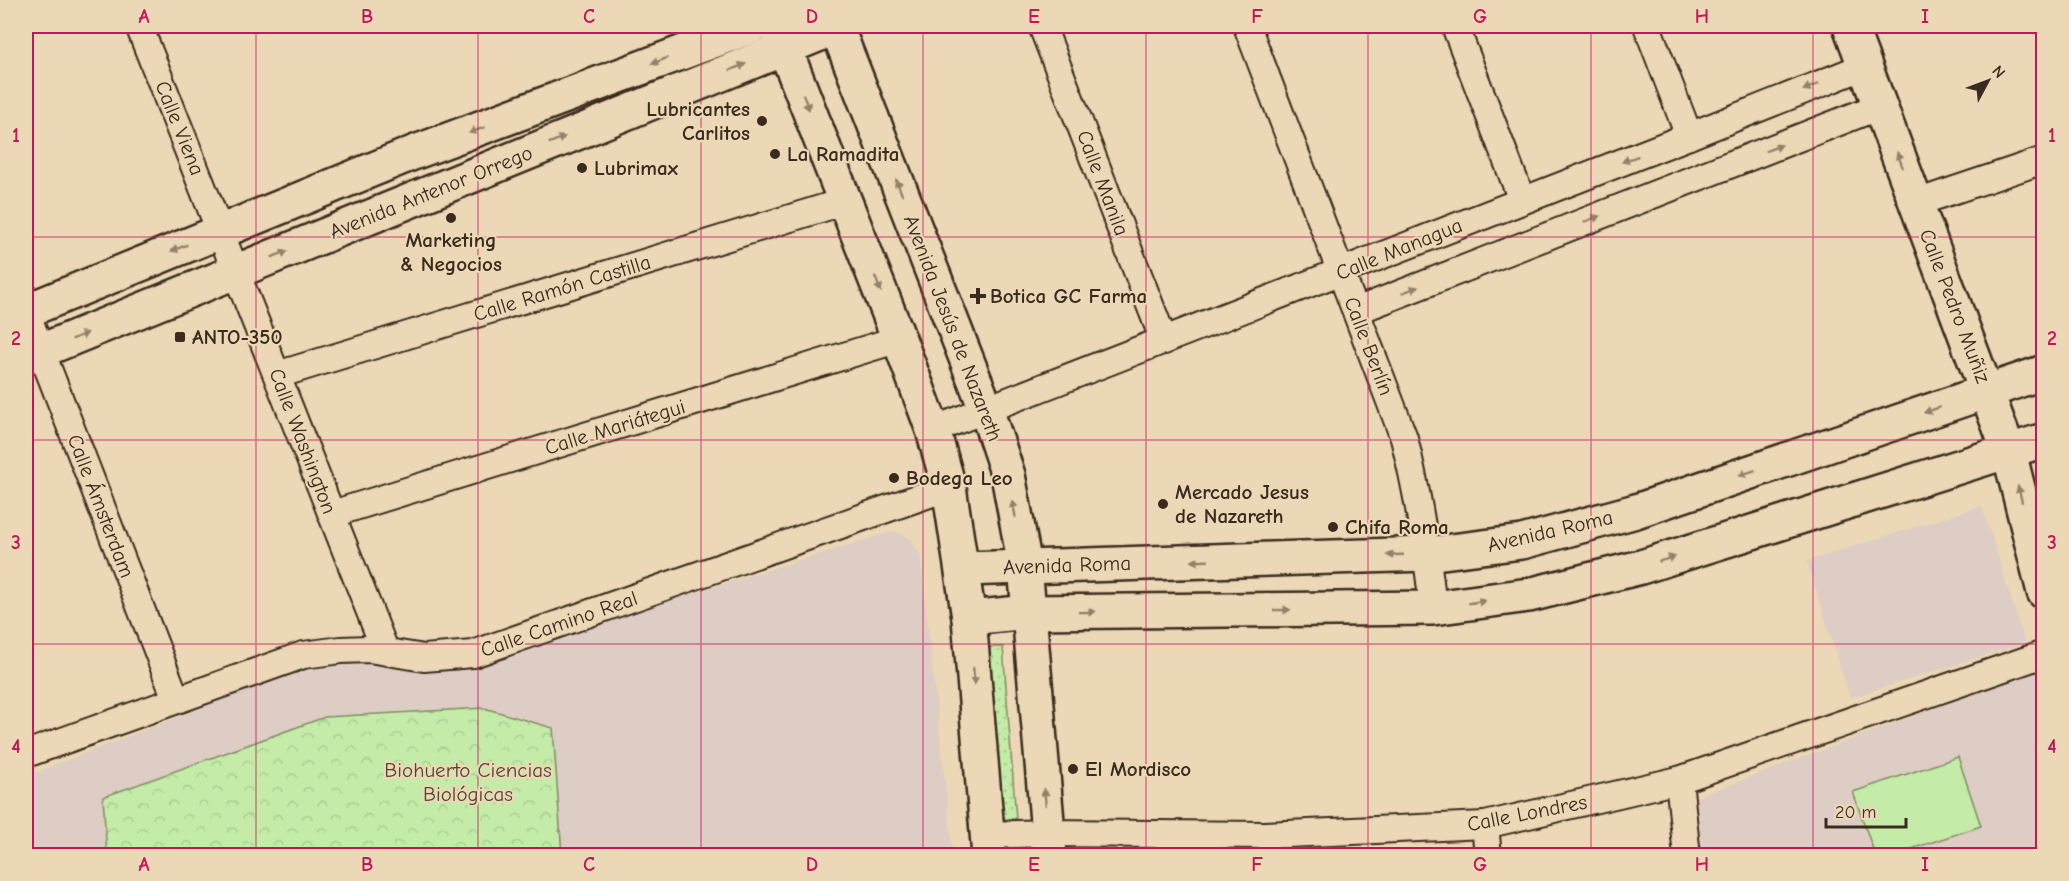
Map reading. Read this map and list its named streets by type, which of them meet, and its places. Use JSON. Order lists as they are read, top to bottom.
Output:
{
  "streets": {
    "main road": [
      "Avenida Antenor Orrego",
      "Calle Pedro Muñiz",
      "Avenida Jesús de Nazareth",
      "Avenida Roma"
    ],
    "street": [
      "Calle Viena",
      "Calle Manila",
      "Calle Managua",
      "Calle Ramón Castilla",
      "Calle Berlín",
      "Calle Mariátegui",
      "Calle Washington",
      "Calle Ámsterdam",
      "Calle Camino Real",
      "Calle Londres"
    ]
  },
  "crossings": [
    ["Calle Viena", "Avenida Antenor Orrego"],
    ["Calle Viena", "Calle Washington"],
    ["Calle Manila", "Calle Managua"],
    ["Avenida Antenor Orrego", "Avenida Jesús de Nazareth"],
    ["Avenida Antenor Orrego", "Calle Washington"],
    ["Avenida Antenor Orrego", "Calle Ámsterdam"],
    ["Calle Managua", "Calle Pedro Muñiz"],
    ["Calle Managua", "Avenida Jesús de Nazareth"],
    ["Calle Managua", "Calle Berlín"],
    ["Calle Ramón Castilla", "Calle Washington"],
    ["Calle Pedro Muñiz", "Avenida Roma"],
    ["Avenida Jesús de Nazareth", "Avenida Roma"],
    ["Avenida Jesús de Nazareth", "Calle Londres"],
    ["Calle Berlín", "Avenida Roma"],
    ["Calle Mariátegui", "Calle Washington"],
    ["Calle Washington", "Calle Camino Real"],
    ["Calle Ámsterdam", "Calle Camino Real"]
  ],
  "one_way": ["Calle Pedro Muñiz"],
  "parks": ["Biohuerto Ciencias Biológicas"],
  "places": {
    "other": [
      "Lubricantes Carlitos",
      "La Ramadita",
      "Lubrimax",
      "Marketing & Negocios",
      "Bodega Leo",
      "Mercado Jesus de Nazareth",
      "Chifa Roma",
      "El Mordisco"
    ],
    "health": ["Botica GC Farma"],
    "transit": ["ANTO-350"]
  },
  "scale_bar": "20 m",
  "north": "top right",
  "grid": {
    "columns": [
      "A",
      "B",
      "C",
      "D",
      "E",
      "F",
      "G",
      "H",
      "I"
    ],
    "rows": [
      "1",
      "2",
      "3",
      "4"
    ]
  }
}
